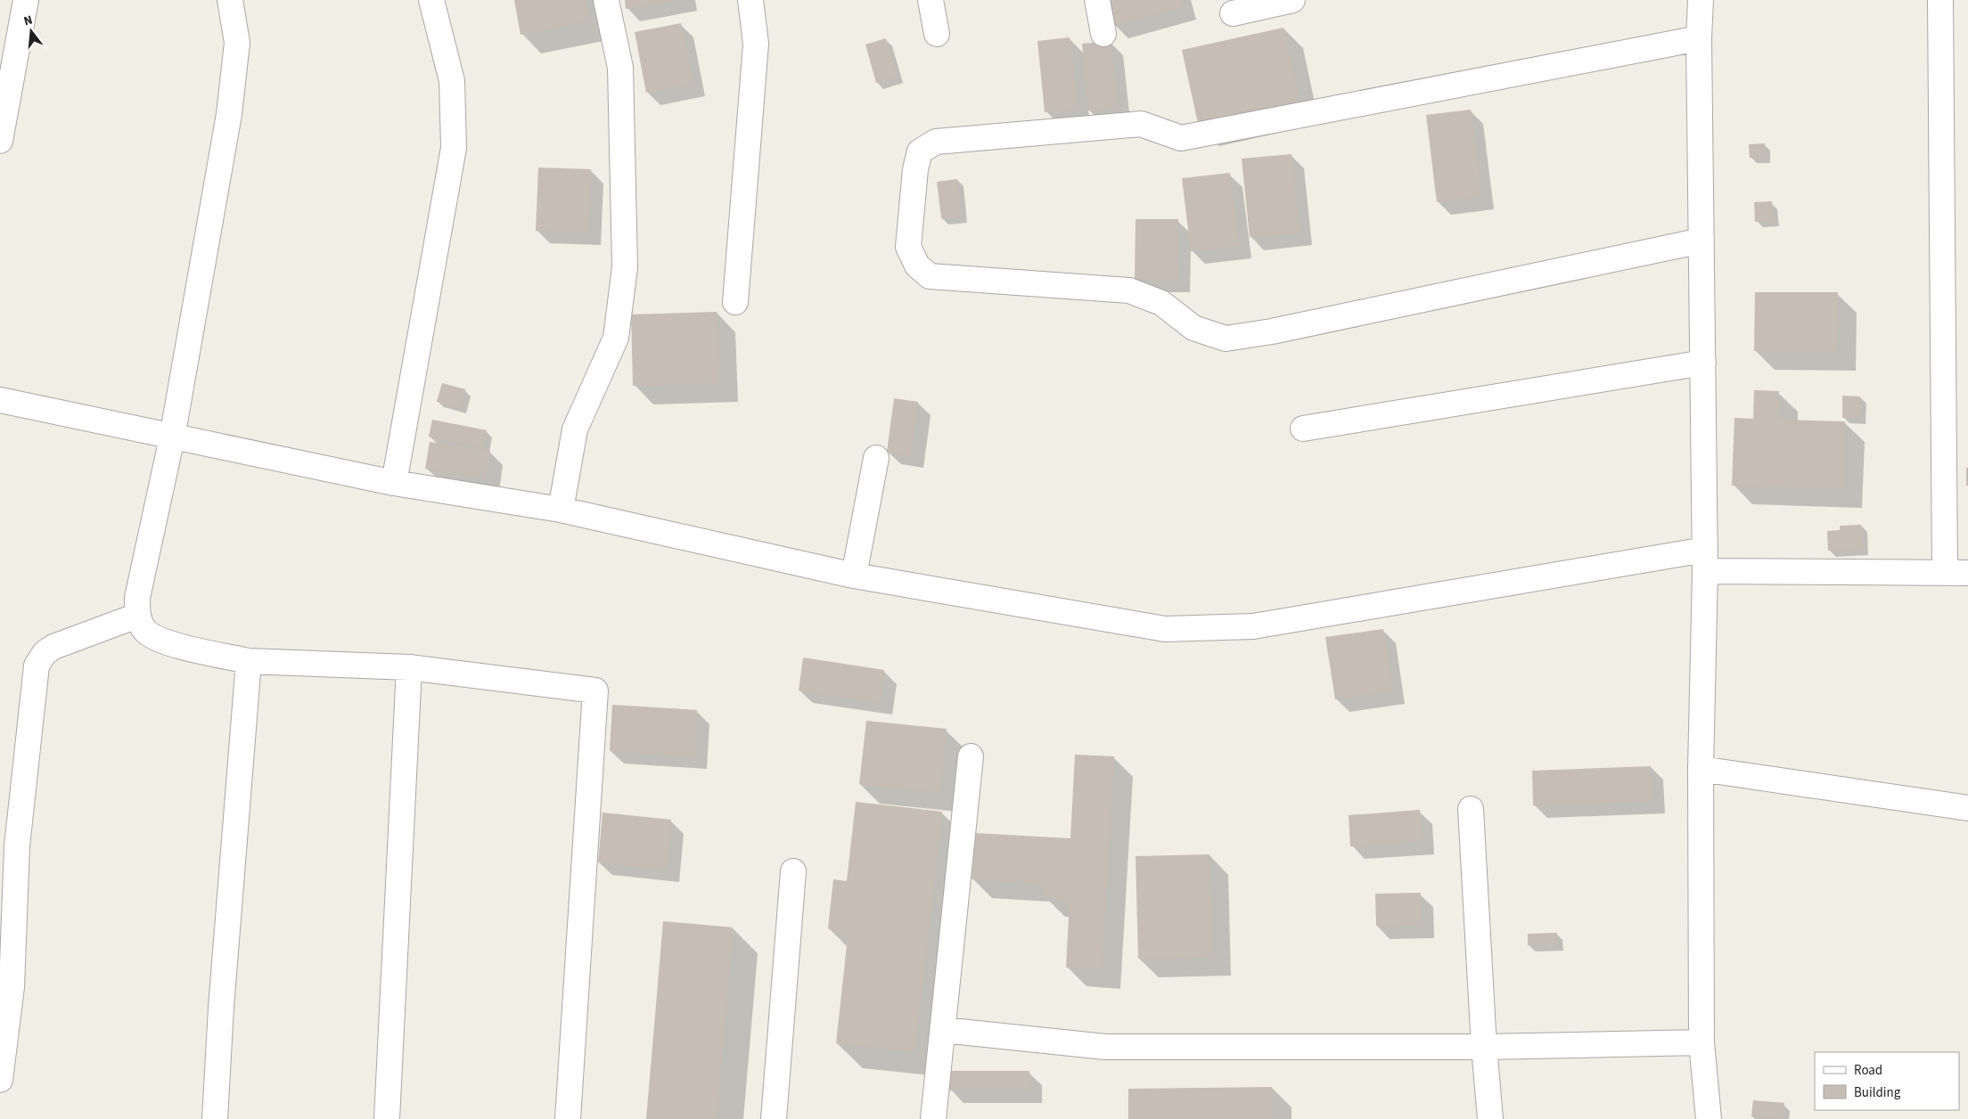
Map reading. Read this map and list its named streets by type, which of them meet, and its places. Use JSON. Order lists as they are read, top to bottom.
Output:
{
  "legend": ["Road", "Building"],
  "north": "top"
}
